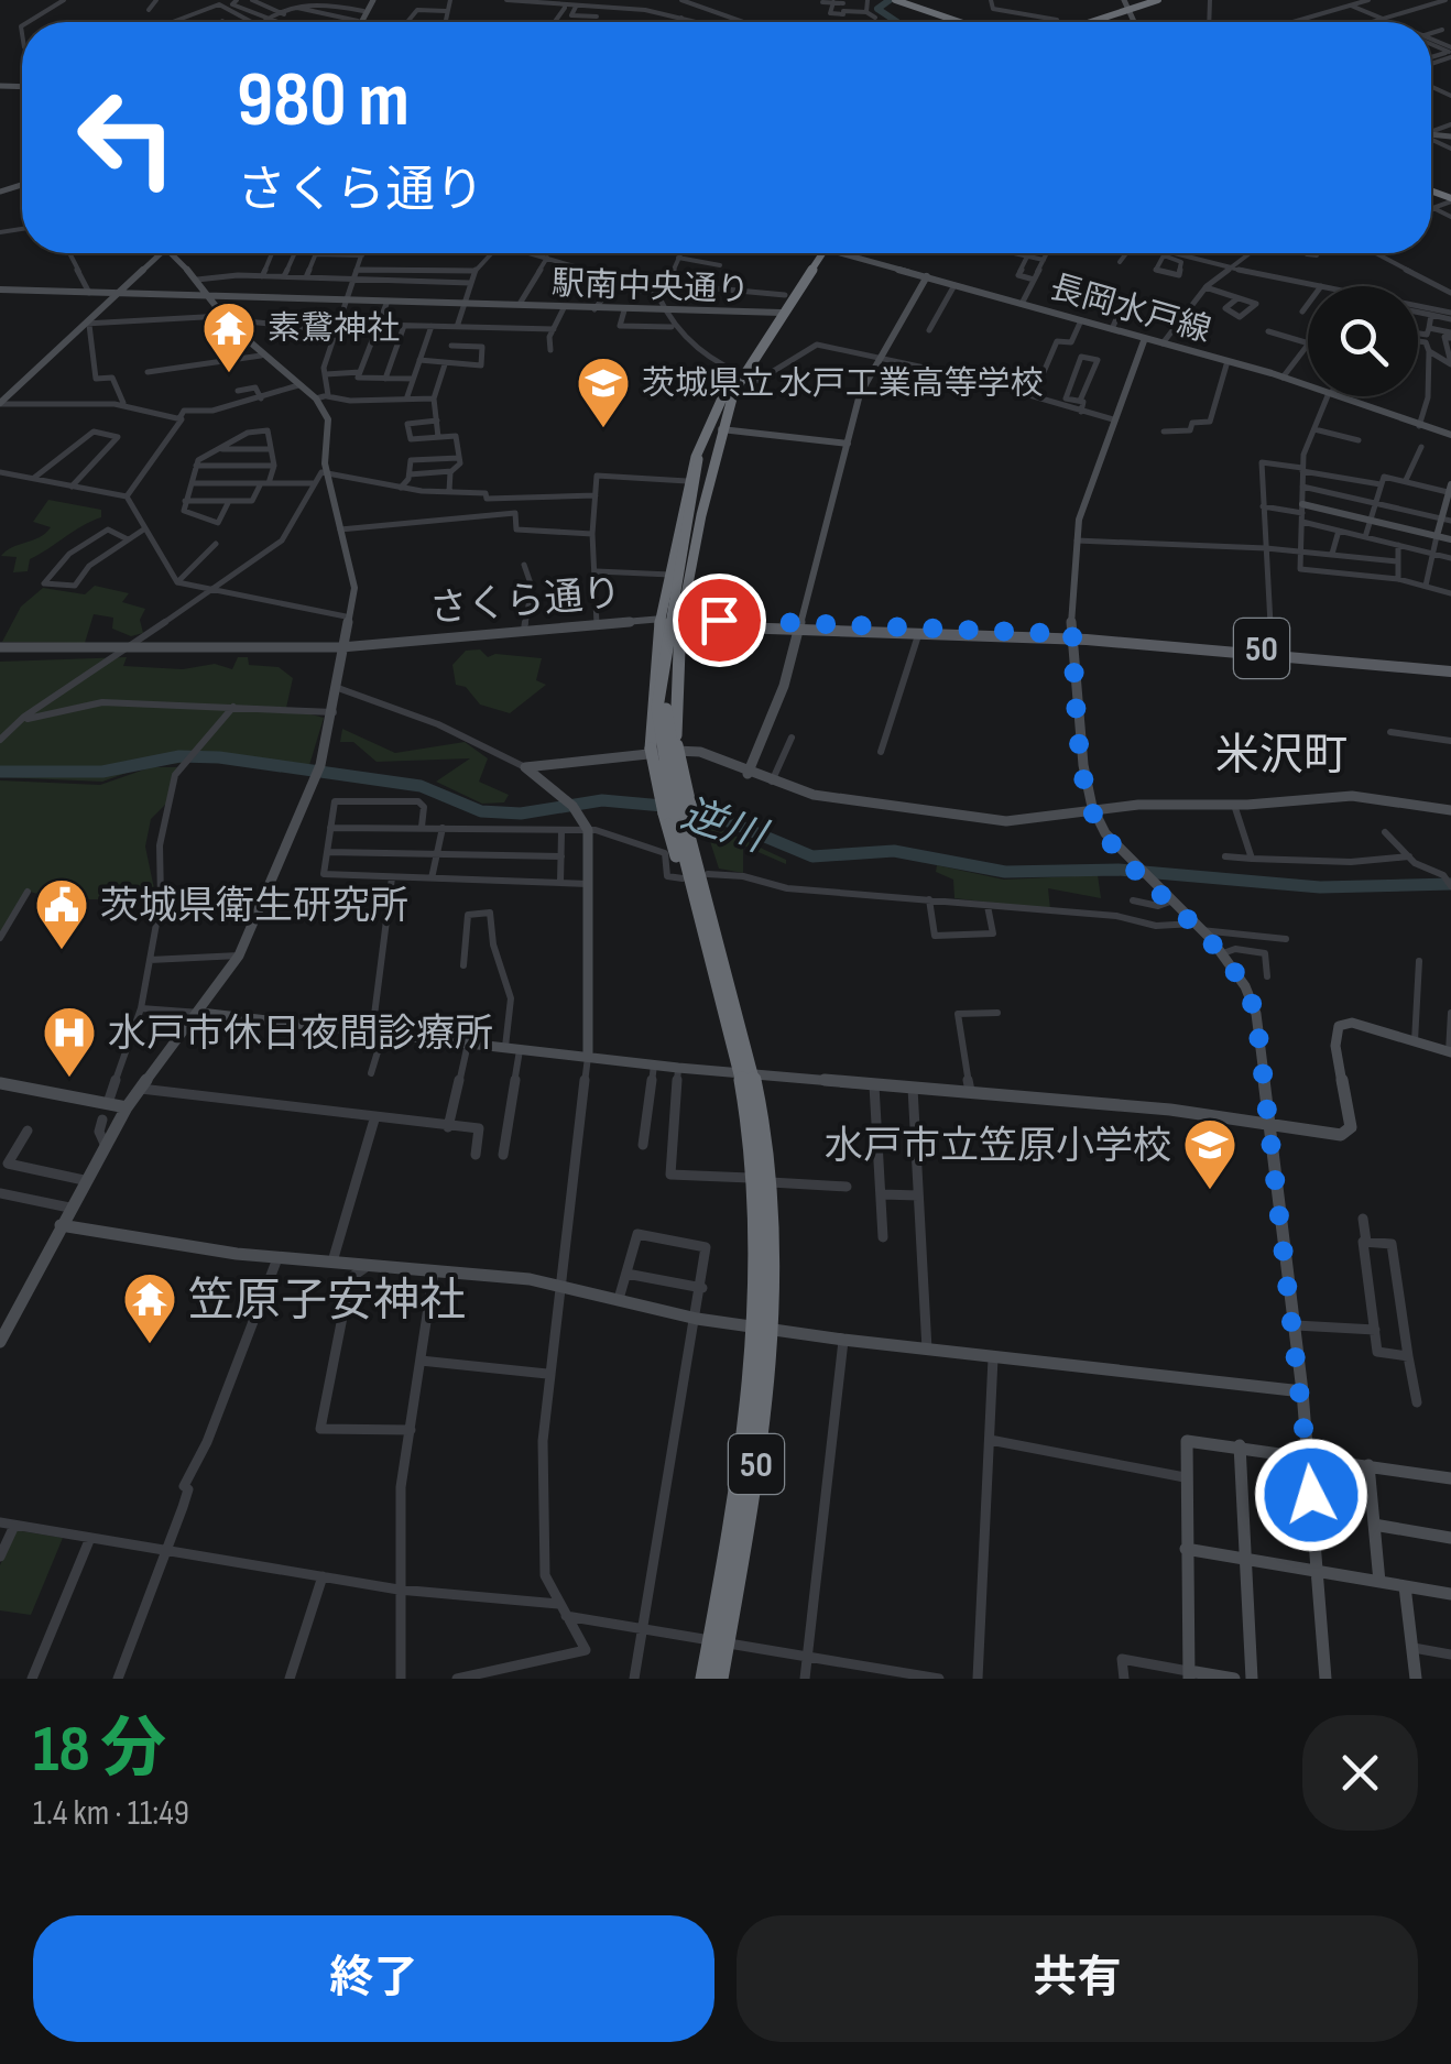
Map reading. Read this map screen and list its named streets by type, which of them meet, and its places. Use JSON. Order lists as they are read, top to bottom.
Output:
{
  "streets": {
    "highway": ["50"],
    "main road": ["さくら通り"],
    "street": ["駅南中央通り", "長岡水戸線"]
  },
  "crossings": [
    ["駅南中央通り", "50"]
  ],
  "districts": ["米沢町"],
  "water": ["逆川"],
  "places": {
    "temple": ["素鵞神社", "笠原子安神社"],
    "school or university": ["茨城県立 水戸工業高等学校", "水戸市立笠原小学校"],
    "public building": ["茨城県衛生研究所"],
    "hospital": ["水戸市休日夜間診療所"]
  },
  "page": {
    "turn": ["980 m", "さくら通り"],
    "heading": ["18 分", "1.4 km · 11:49"],
    "buttons": ["終了", "共有"]
  }
}
